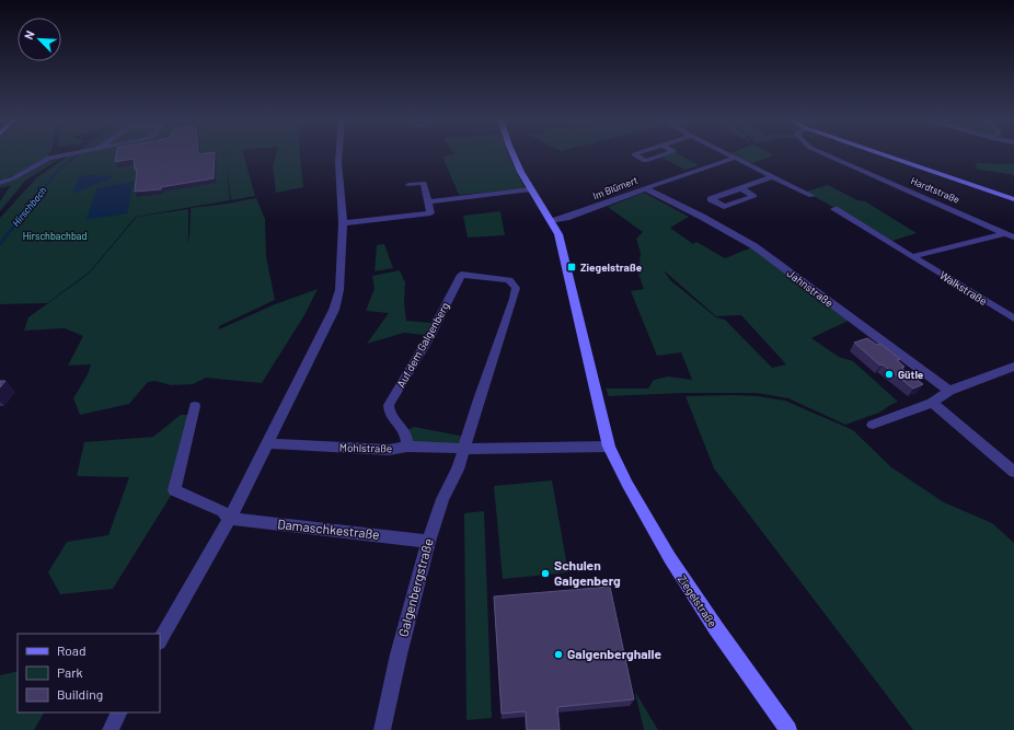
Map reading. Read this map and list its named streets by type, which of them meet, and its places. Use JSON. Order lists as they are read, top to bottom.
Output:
{
  "streets": {
    "main road": ["Ziegelstraße"],
    "street": [
      "Im Blümert",
      "Hardtstraße",
      "Jahnstraße",
      "Walkstraße",
      "Auf dem Galgenberg",
      "Mohlstraße",
      "Damaschkestraße",
      "Galgenbergstraße"
    ]
  },
  "crossings": [
    ["Im Blümert", "Jahnstraße"],
    ["Im Blümert", "Ziegelstraße"],
    ["Hardtstraße", "Walkstraße"],
    ["Auf dem Galgenberg", "Mohlstraße"],
    ["Auf dem Galgenberg", "Galgenbergstraße"],
    ["Mohlstraße", "Galgenbergstraße"],
    ["Damaschkestraße", "Galgenbergstraße"]
  ],
  "water": ["Hirschbach"],
  "parks": ["Hirschbachbad"],
  "places": {
    "transit": ["Ziegelstraße"],
    "other": ["Gütle", "Schulen Galgenberg", "Galgenberghalle"]
  },
  "legend": ["Road", "Park", "Building"],
  "north": "top left"
}
